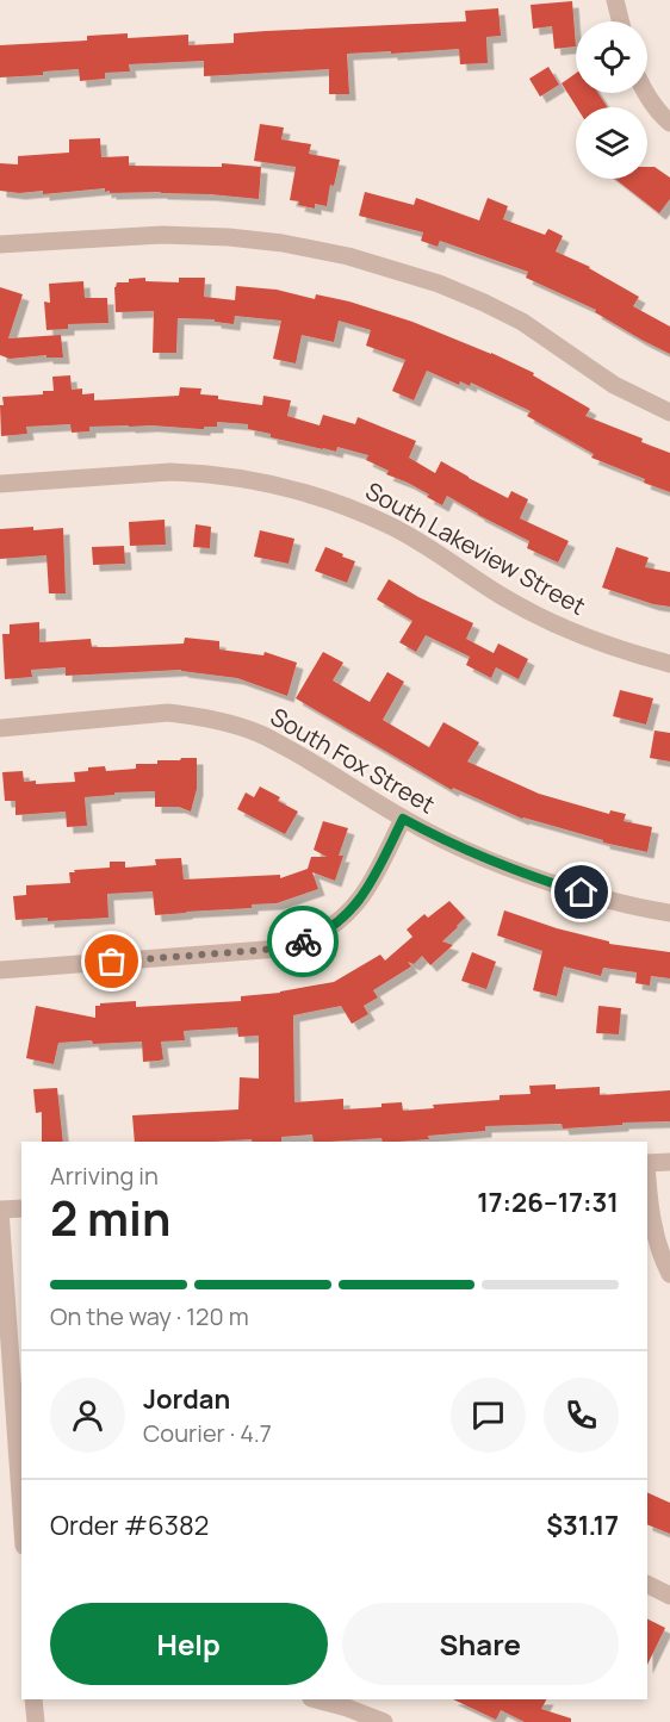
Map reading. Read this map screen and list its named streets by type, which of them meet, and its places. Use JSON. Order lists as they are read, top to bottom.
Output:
{
  "streets": {
    "street": ["South Lakeview Street", "South Fox Street"]
  },
  "page": {
    "heading": ["2 min", "Arriving in", "17:26–17:31"],
    "panel": [
      "Jordan",
      "Courier · 4.7",
      "Order #6382",
      "$31.17"
    ],
    "bar": "On the way · 120 m",
    "buttons": ["Help", "Share"]
  }
}
